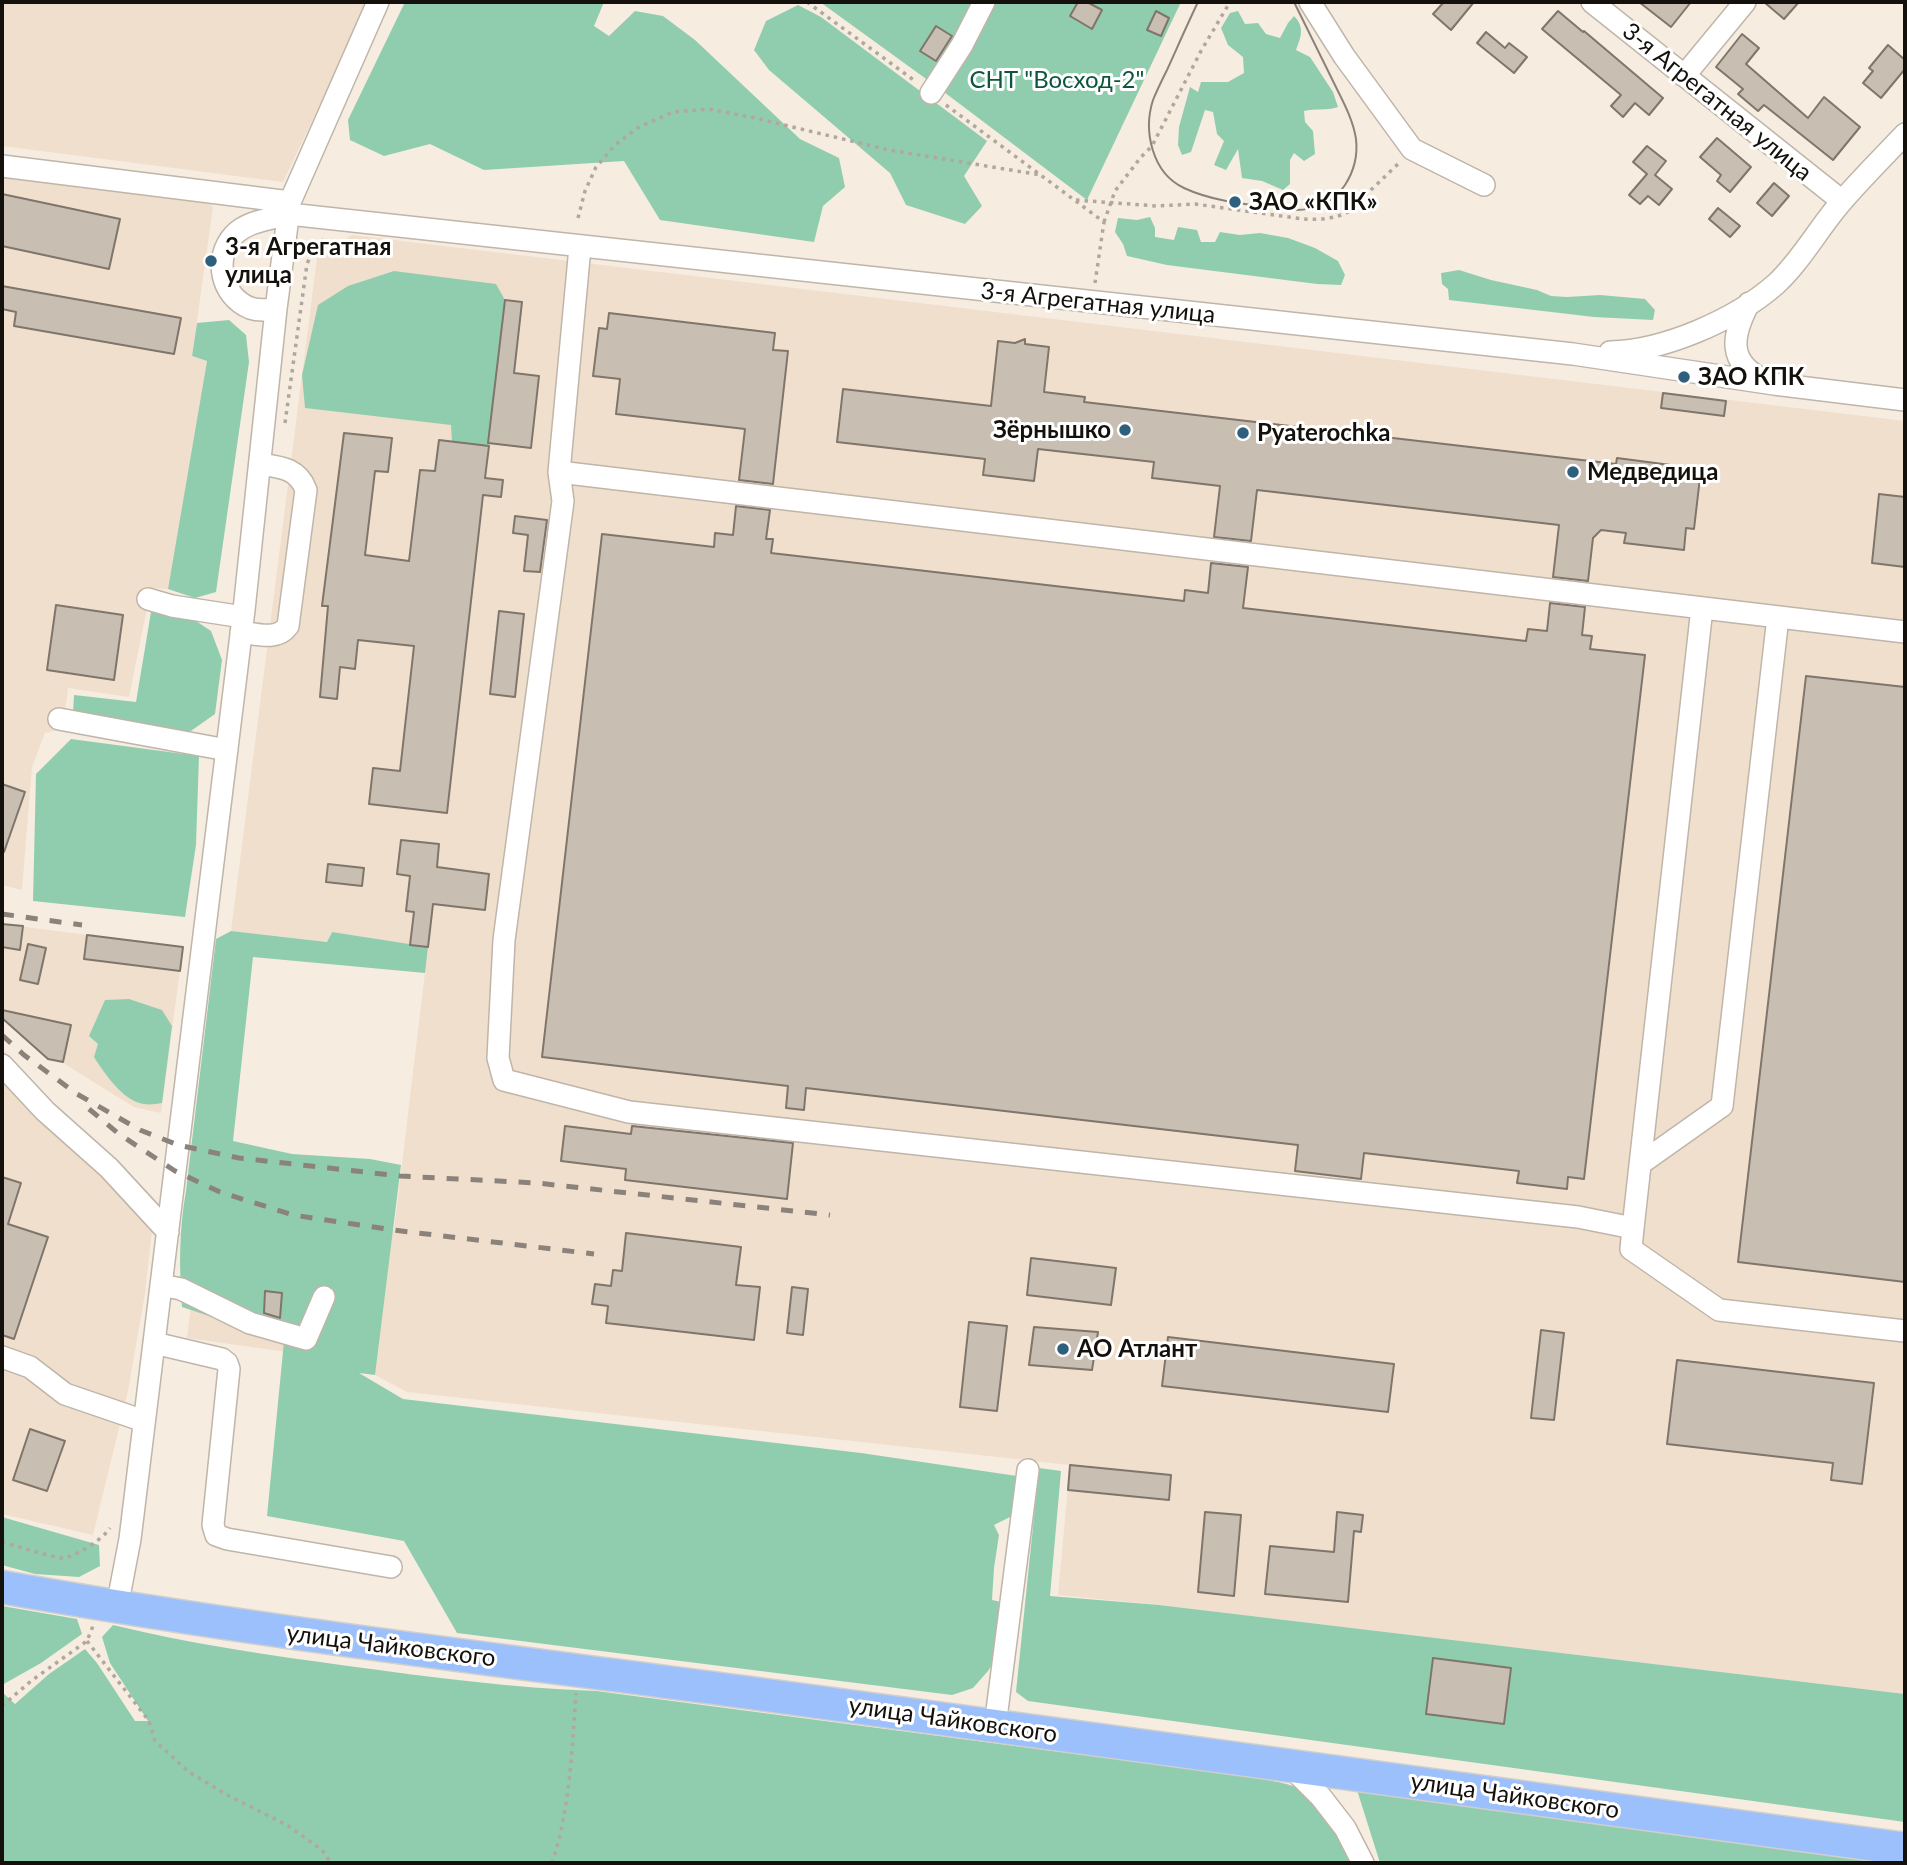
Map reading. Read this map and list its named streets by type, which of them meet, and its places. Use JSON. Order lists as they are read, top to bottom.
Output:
{
  "streets": {
    "highway": ["улица Чайковского"],
    "street": ["3-я Агрегатная улица"]
  },
  "parks": ["СНТ \"Восход-2\""],
  "places": [
    "ЗАО «КПК»",
    "3-я Агрегатная улица",
    "ЗАО КПК",
    "Зёрнышко",
    "Pyaterochka",
    "Медведица",
    "АО Атлант"
  ]
}
